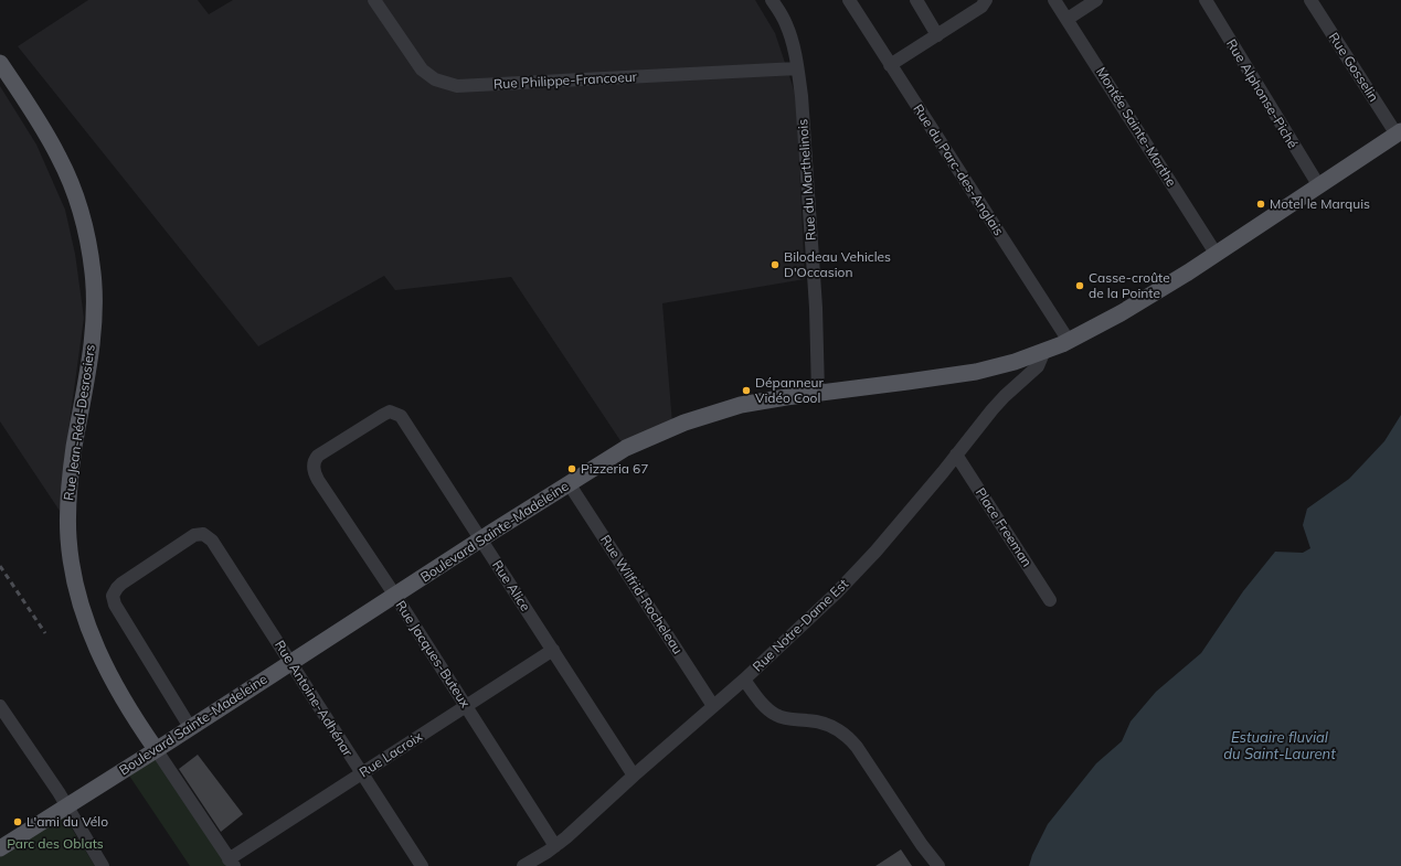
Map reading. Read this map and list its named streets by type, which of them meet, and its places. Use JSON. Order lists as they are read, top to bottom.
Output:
{
  "streets": {
    "main road": ["Rue Jean-Réal-Desrosiers", "Boulevard Sainte-Madeleine"],
    "street": [
      "Rue Gosselin",
      "Rue Philippe-Francoeur",
      "Rue Alphonse-Piché",
      "Montée Sainte-Marthe",
      "Rue du Parc-des-Anglais",
      "Rue du Marthelinois",
      "Place Freeman",
      "Rue Alice",
      "Rue Wilfrid-Rocheleau",
      "Rue Notre-Dame Est",
      "Rue Jacques-Buteux",
      "Rue Antoine-Adhénar",
      "Rue Lacroix"
    ]
  },
  "crossings": [
    ["Rue Philippe-Francoeur", "Rue du Marthelinois"],
    ["Rue du Parc-des-Anglais", "Boulevard Sainte-Madeleine"],
    ["Rue du Marthelinois", "Boulevard Sainte-Madeleine"],
    ["Rue Jean-Réal-Desrosiers", "Boulevard Sainte-Madeleine"],
    ["Rue Jean-Réal-Desrosiers", "Rue Lacroix"],
    ["Place Freeman", "Rue Notre-Dame Est"],
    ["Boulevard Sainte-Madeleine", "Rue Alice"],
    ["Boulevard Sainte-Madeleine", "Rue Wilfrid-Rocheleau"],
    ["Boulevard Sainte-Madeleine", "Rue Notre-Dame Est"],
    ["Boulevard Sainte-Madeleine", "Rue Jacques-Buteux"],
    ["Boulevard Sainte-Madeleine", "Rue Antoine-Adhénar"],
    ["Rue Alice", "Rue Notre-Dame Est"],
    ["Rue Alice", "Rue Jacques-Buteux"],
    ["Rue Alice", "Rue Lacroix"],
    ["Rue Wilfrid-Rocheleau", "Rue Notre-Dame Est"],
    ["Rue Notre-Dame Est", "Rue Jacques-Buteux"],
    ["Rue Jacques-Buteux", "Rue Lacroix"],
    ["Rue Antoine-Adhénar", "Rue Lacroix"]
  ],
  "water": ["Estuaire fluvial du Saint-Laurent"],
  "parks": ["Parc des Oblats"],
  "places": [
    "Motel le Marquis",
    "Bilodeau Vehicles D'Occasion",
    "Casse-croûte de la Pointe",
    "Dépanneur Vidéo Cool",
    "Pizzeria 67",
    "L'ami du Vélo"
  ]
}
